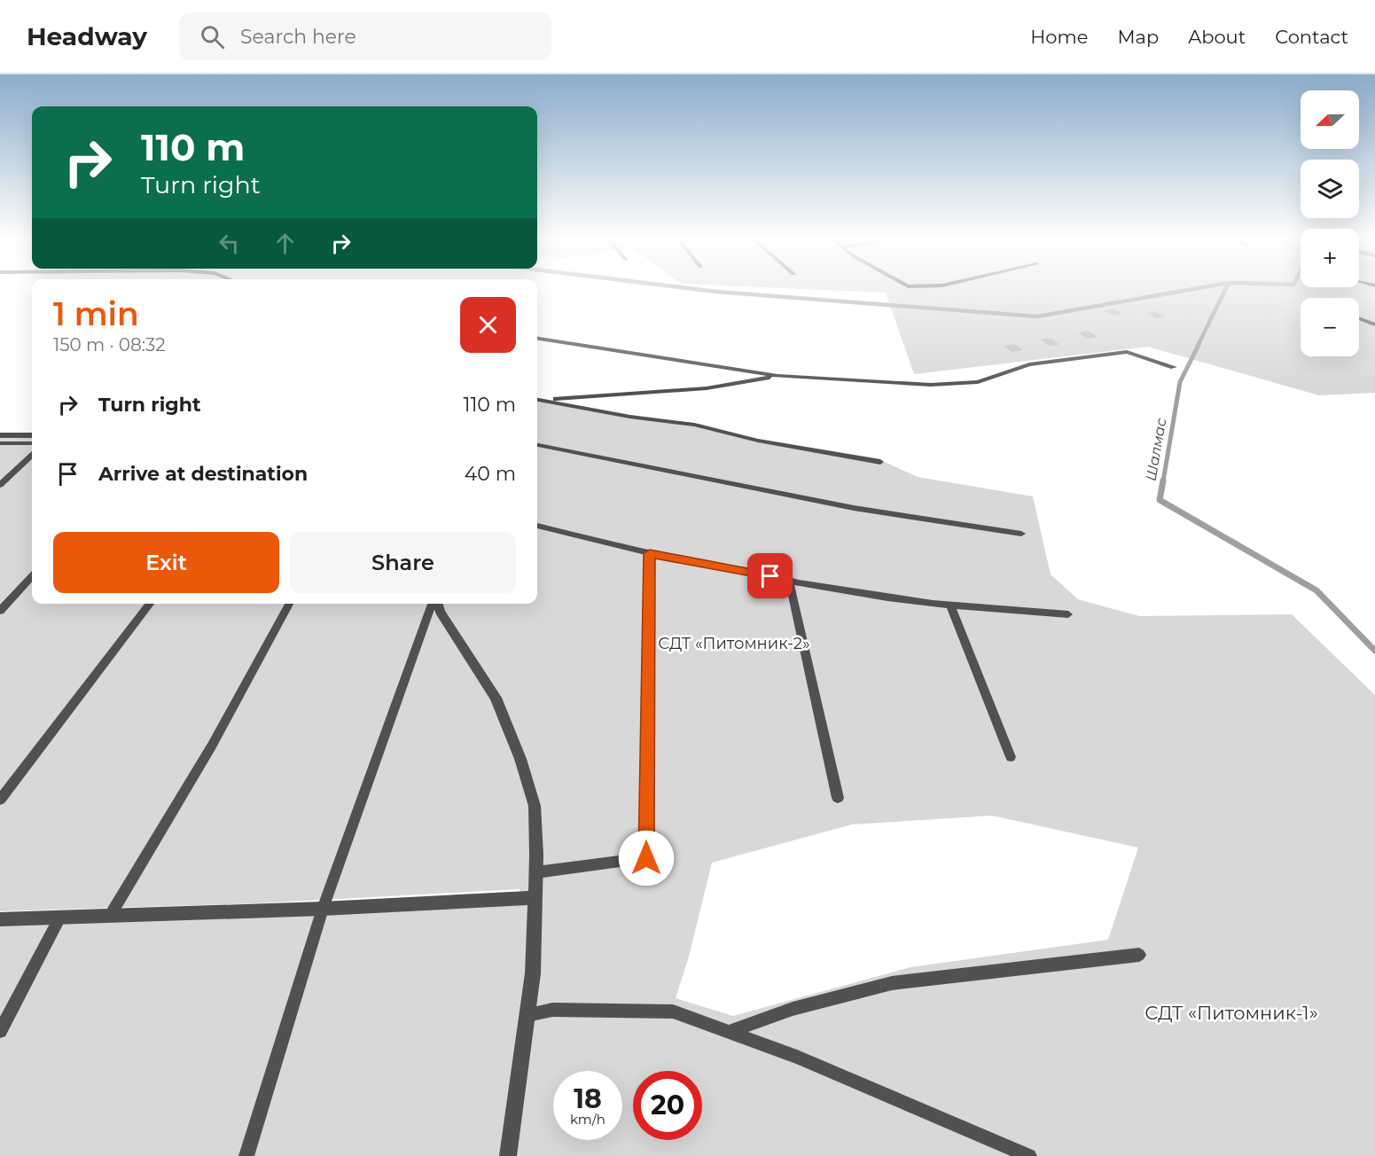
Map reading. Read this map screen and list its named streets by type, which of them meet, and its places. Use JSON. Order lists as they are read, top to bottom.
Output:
{
  "water": ["Шалмас"],
  "parks": ["СДТ «Питомник-2»", "СДТ «Питомник-1»"],
  "north": "left",
  "page": {
    "header": "Headway",
    "search": "Search here",
    "nav": [
      "Home",
      "Map",
      "About",
      "Contact"
    ],
    "map_buttons": ["+", "−"],
    "turn": ["110 m", "Turn right"],
    "heading": ["1 min", "150 m · 08:32"],
    "list": [
      {
        "name": "Turn right",
        "value": "110 m"
      },
      {
        "name": "Arrive at destination",
        "value": "40 m"
      }
    ],
    "buttons": ["Exit", "Share"],
    "speed": "18 km/h",
    "limit": "20"
  }
}
